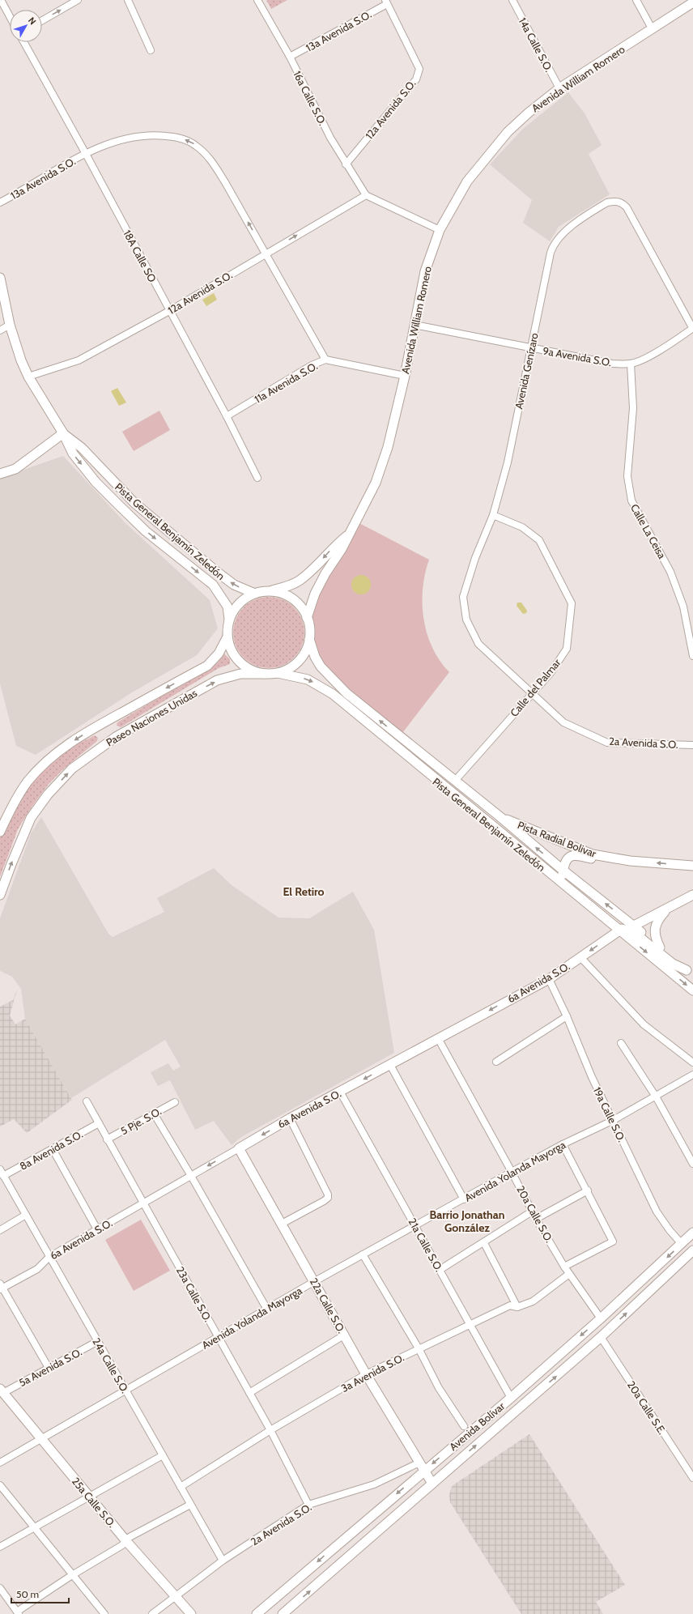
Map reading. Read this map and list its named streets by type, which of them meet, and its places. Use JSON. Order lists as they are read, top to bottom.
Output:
{
  "streets": {
    "main road": [
      "Avenida William Romero",
      "Pista General Benjamín Zeledón",
      "Paseo Naciones Unidas",
      "Pista Radial Bolivar",
      "6a Avenida S.O.",
      "22a Calle S.O.",
      "Avenida Bolívar",
      "25a Calle S.O."
    ],
    "street": [
      "13a Avenida S.O.",
      "14a Calle S.O.",
      "16a Calle S.O.",
      "12a Avenida S.O.",
      "18A Calle SO",
      "9a Avenida S.O.",
      "Avenida Genízaro",
      "11a Avenida S.O.",
      "Calle La Ceisa",
      "Calle del Palmar",
      "2a Avenida S.O.",
      "19a Calle S.O.",
      "5 Pje. S.O.",
      "8a Avenida S.O.",
      "Avenida Yolanda Mayorga",
      "20a Calle S.O.",
      "21a Calle S.O.",
      "23a Calle S.O.",
      "24a Calle S.O.",
      "5a Avenida S.O.",
      "3a Avenida S.O.",
      "20a Calle S.E."
    ]
  },
  "crossings": [
    ["13a Avenida S.O.", "16a Calle S.O."],
    ["13a Avenida S.O.", "12a Avenida S.O."],
    ["13a Avenida S.O.", "18A Calle SO"],
    ["13a Avenida S.O.", "11a Avenida S.O."],
    ["14a Calle S.O.", "Avenida William Romero"],
    ["Avenida William Romero", "9a Avenida S.O."],
    ["Avenida William Romero", "11a Avenida S.O."],
    ["Avenida William Romero", "Pista General Benjamín Zeledón"],
    ["Avenida William Romero", "Paseo Naciones Unidas"],
    ["16a Calle S.O.", "12a Avenida S.O."],
    ["12a Avenida S.O.", "18A Calle SO"],
    ["12a Avenida S.O.", "Pista General Benjamín Zeledón"],
    ["18A Calle SO", "11a Avenida S.O."],
    ["9a Avenida S.O.", "Avenida Genízaro"],
    ["9a Avenida S.O.", "Calle La Ceisa"],
    ["Avenida Genízaro", "Calle del Palmar"],
    ["Avenida Genízaro", "2a Avenida S.O."],
    ["Pista General Benjamín Zeledón", "Calle del Palmar"],
    ["Pista General Benjamín Zeledón", "Paseo Naciones Unidas"],
    ["Pista General Benjamín Zeledón", "Pista Radial Bolivar"],
    ["Pista General Benjamín Zeledón", "6a Avenida S.O."],
    ["Calle del Palmar", "2a Avenida S.O."],
    ["2a Avenida S.O.", "23a Calle S.O."],
    ["2a Avenida S.O.", "22a Calle S.O."],
    ["2a Avenida S.O.", "24a Calle S.O."],
    ["2a Avenida S.O.", "Avenida Bolívar"],
    ["2a Avenida S.O.", "25a Calle S.O."],
    ["6a Avenida S.O.", "19a Calle S.O."],
    ["6a Avenida S.O.", "20a Calle S.O."],
    ["6a Avenida S.O.", "21a Calle S.O."],
    ["6a Avenida S.O.", "23a Calle S.O."],
    ["6a Avenida S.O.", "22a Calle S.O."],
    ["6a Avenida S.O.", "24a Calle S.O."],
    ["19a Calle S.O.", "Avenida Yolanda Mayorga"],
    ["19a Calle S.O.", "Avenida Bolívar"],
    ["5 Pje. S.O.", "23a Calle S.O."],
    ["8a Avenida S.O.", "23a Calle S.O."],
    ["8a Avenida S.O.", "24a Calle S.O."],
    ["Avenida Yolanda Mayorga", "20a Calle S.O."],
    ["Avenida Yolanda Mayorga", "21a Calle S.O."],
    ["Avenida Yolanda Mayorga", "23a Calle S.O."],
    ["Avenida Yolanda Mayorga", "22a Calle S.O."],
    ["Avenida Yolanda Mayorga", "24a Calle S.O."],
    ["Avenida Yolanda Mayorga", "25a Calle S.O."],
    ["20a Calle S.O.", "3a Avenida S.O."],
    ["20a Calle S.O.", "Avenida Bolívar"],
    ["21a Calle S.O.", "3a Avenida S.O."],
    ["21a Calle S.O.", "Avenida Bolívar"],
    ["23a Calle S.O.", "3a Avenida S.O."],
    ["22a Calle S.O.", "3a Avenida S.O."],
    ["22a Calle S.O.", "Avenida Bolívar"],
    ["24a Calle S.O.", "5a Avenida S.O."],
    ["24a Calle S.O.", "3a Avenida S.O."],
    ["5a Avenida S.O.", "25a Calle S.O."],
    ["20a Calle S.E.", "Avenida Bolívar"]
  ],
  "one_way": ["13a Avenida S.O.", "6a Avenida S.O."],
  "districts": ["El Retiro", "Barrio Jonathan González"],
  "scale_bar": "50 m",
  "north": "top right"
}
